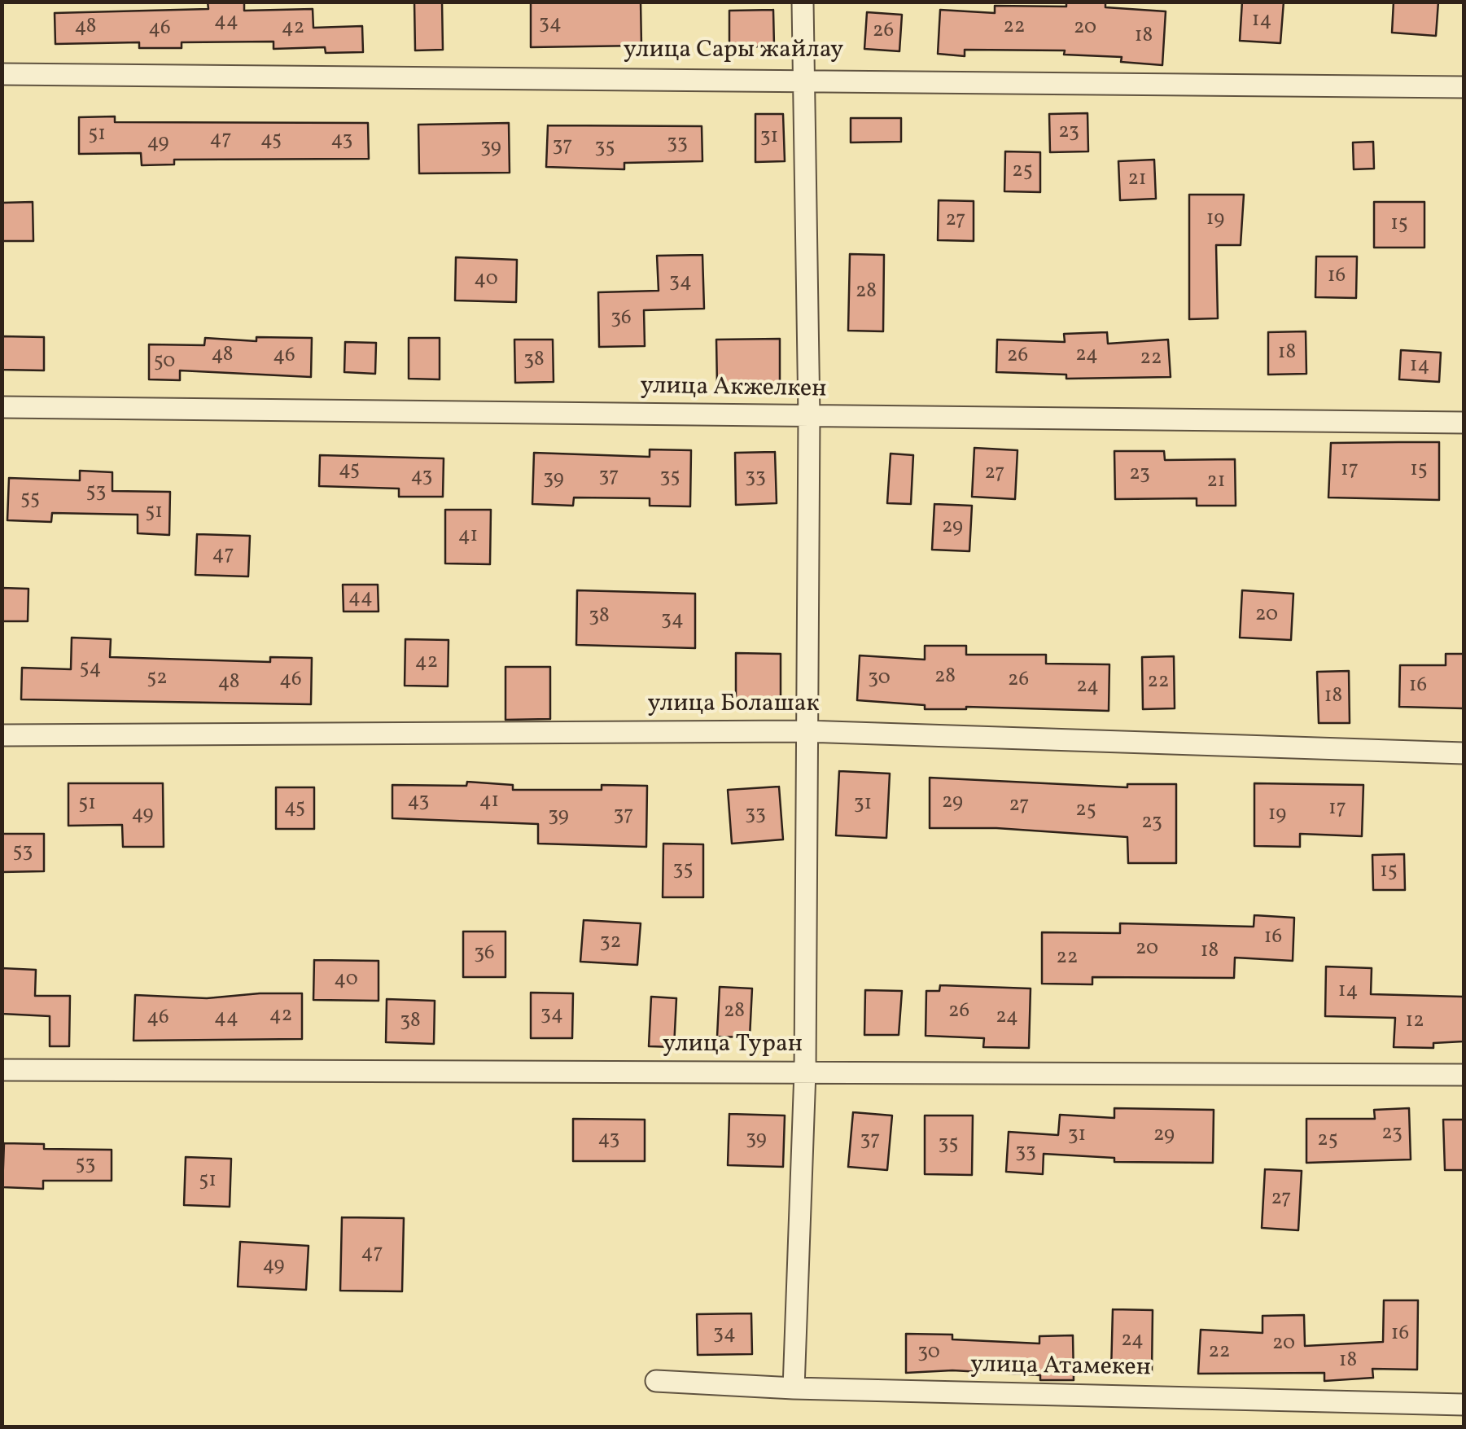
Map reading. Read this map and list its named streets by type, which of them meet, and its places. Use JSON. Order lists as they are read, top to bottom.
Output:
{
  "streets": {
    "street": [
      "улица Сары жайлау",
      "улица Акжелкен",
      "улица Болашак",
      "улица Туран",
      "улица Атамекен"
    ]
  },
  "house_numbers": [
    "14",
    "44",
    "34",
    "48",
    "22",
    "42",
    "20",
    "46",
    "26",
    "18",
    "23",
    "51",
    "31",
    "47",
    "45",
    "43",
    "49",
    "33",
    "37",
    "39",
    "35",
    "25",
    "21",
    "19",
    "27",
    "15",
    "16",
    "40",
    "34",
    "28",
    "36",
    "18",
    "48",
    "24",
    "46",
    "26",
    "22",
    "38",
    "50",
    "14",
    "45",
    "17",
    "15",
    "27",
    "23",
    "43",
    "37",
    "35",
    "33",
    "39",
    "21",
    "53",
    "55",
    "51",
    "29",
    "41",
    "47",
    "44",
    "20",
    "38",
    "34",
    "42",
    "54",
    "28",
    "52",
    "30",
    "46",
    "26",
    "22",
    "48",
    "16",
    "24",
    "18",
    "43",
    "41",
    "29",
    "51",
    "31",
    "27",
    "45",
    "17",
    "25",
    "49",
    "33",
    "19",
    "37",
    "39",
    "23",
    "53",
    "35",
    "15",
    "16",
    "32",
    "20",
    "18",
    "36",
    "22",
    "40",
    "14",
    "28",
    "26",
    "34",
    "42",
    "24",
    "46",
    "44",
    "38",
    "12",
    "23",
    "31",
    "29",
    "43",
    "39",
    "37",
    "25",
    "35",
    "33",
    "53",
    "51",
    "27",
    "47",
    "49",
    "34",
    "16",
    "24",
    "20",
    "22",
    "30",
    "18"
  ]
}
